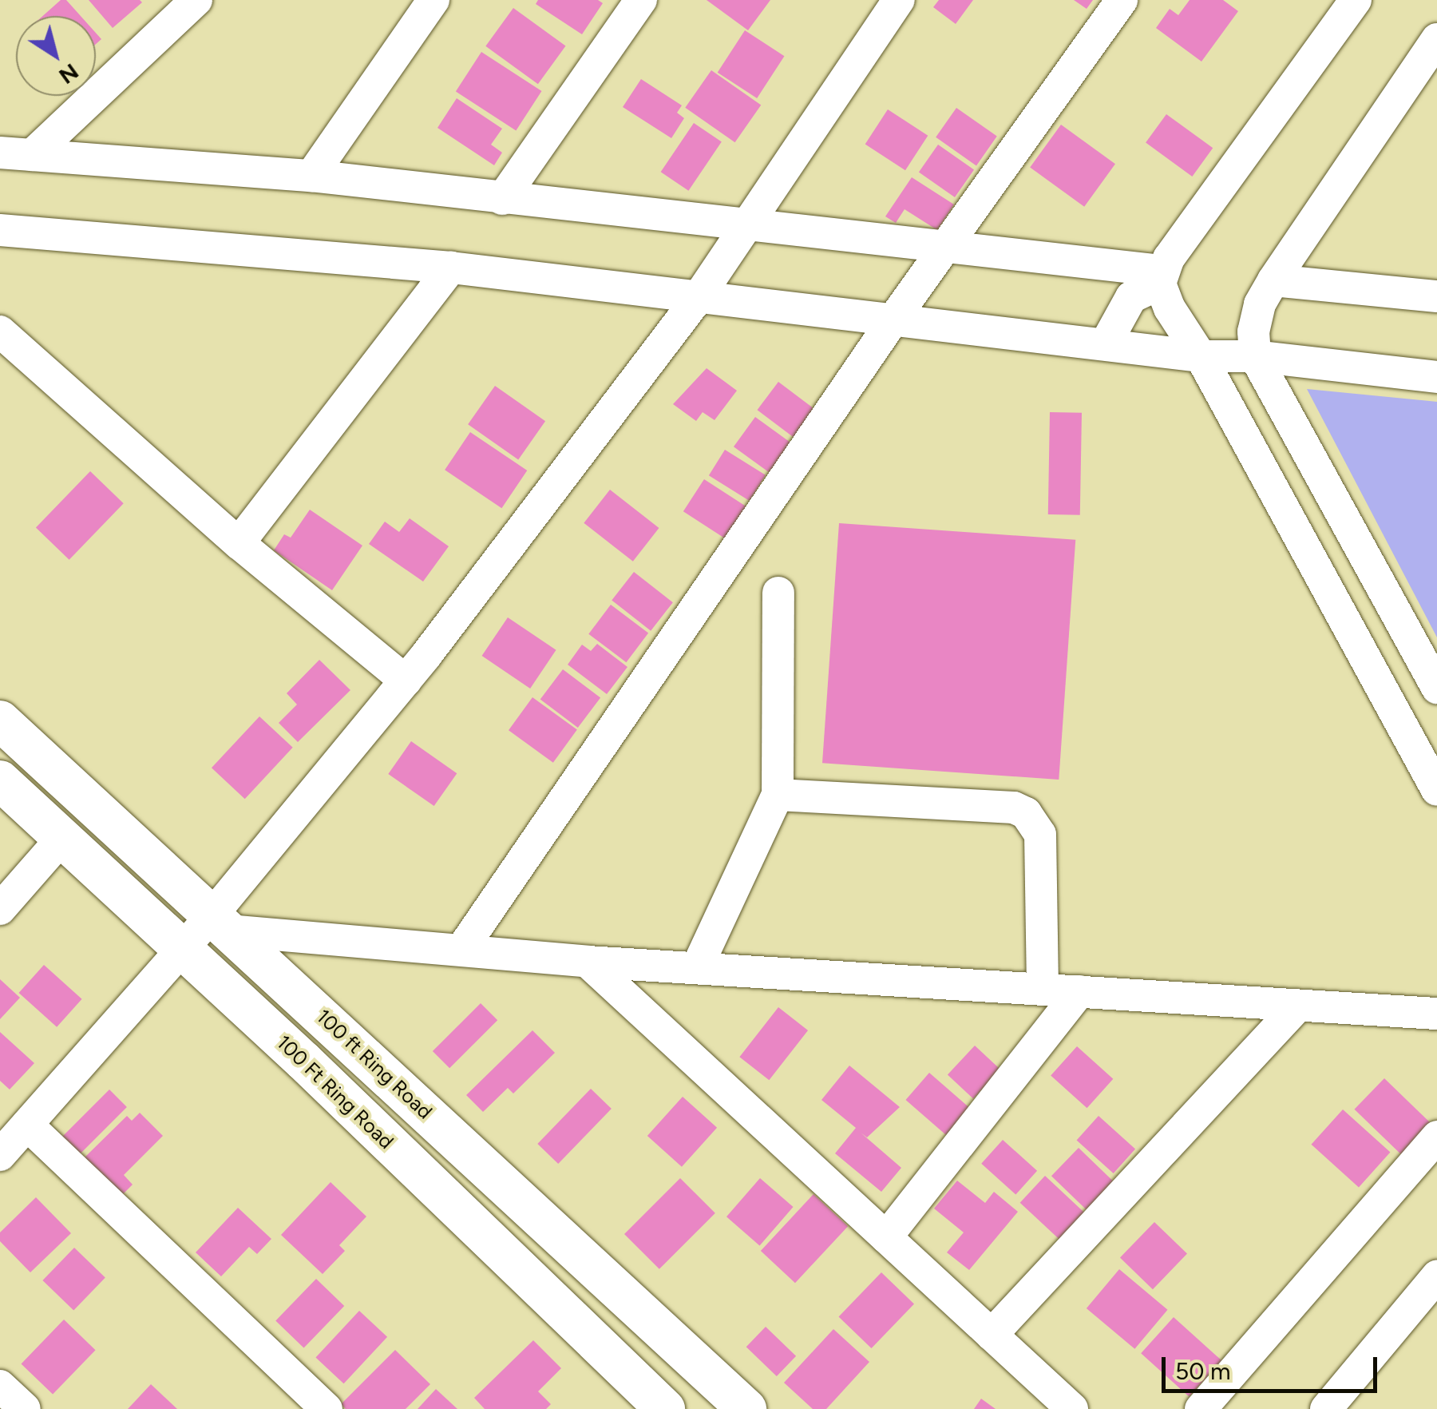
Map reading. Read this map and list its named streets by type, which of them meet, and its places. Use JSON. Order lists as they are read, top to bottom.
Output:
{
  "streets": {
    "main road": ["100 ft Ring Road", "100 Ft Ring Road"]
  },
  "scale_bar": "50 m",
  "north": "bottom right"
}
